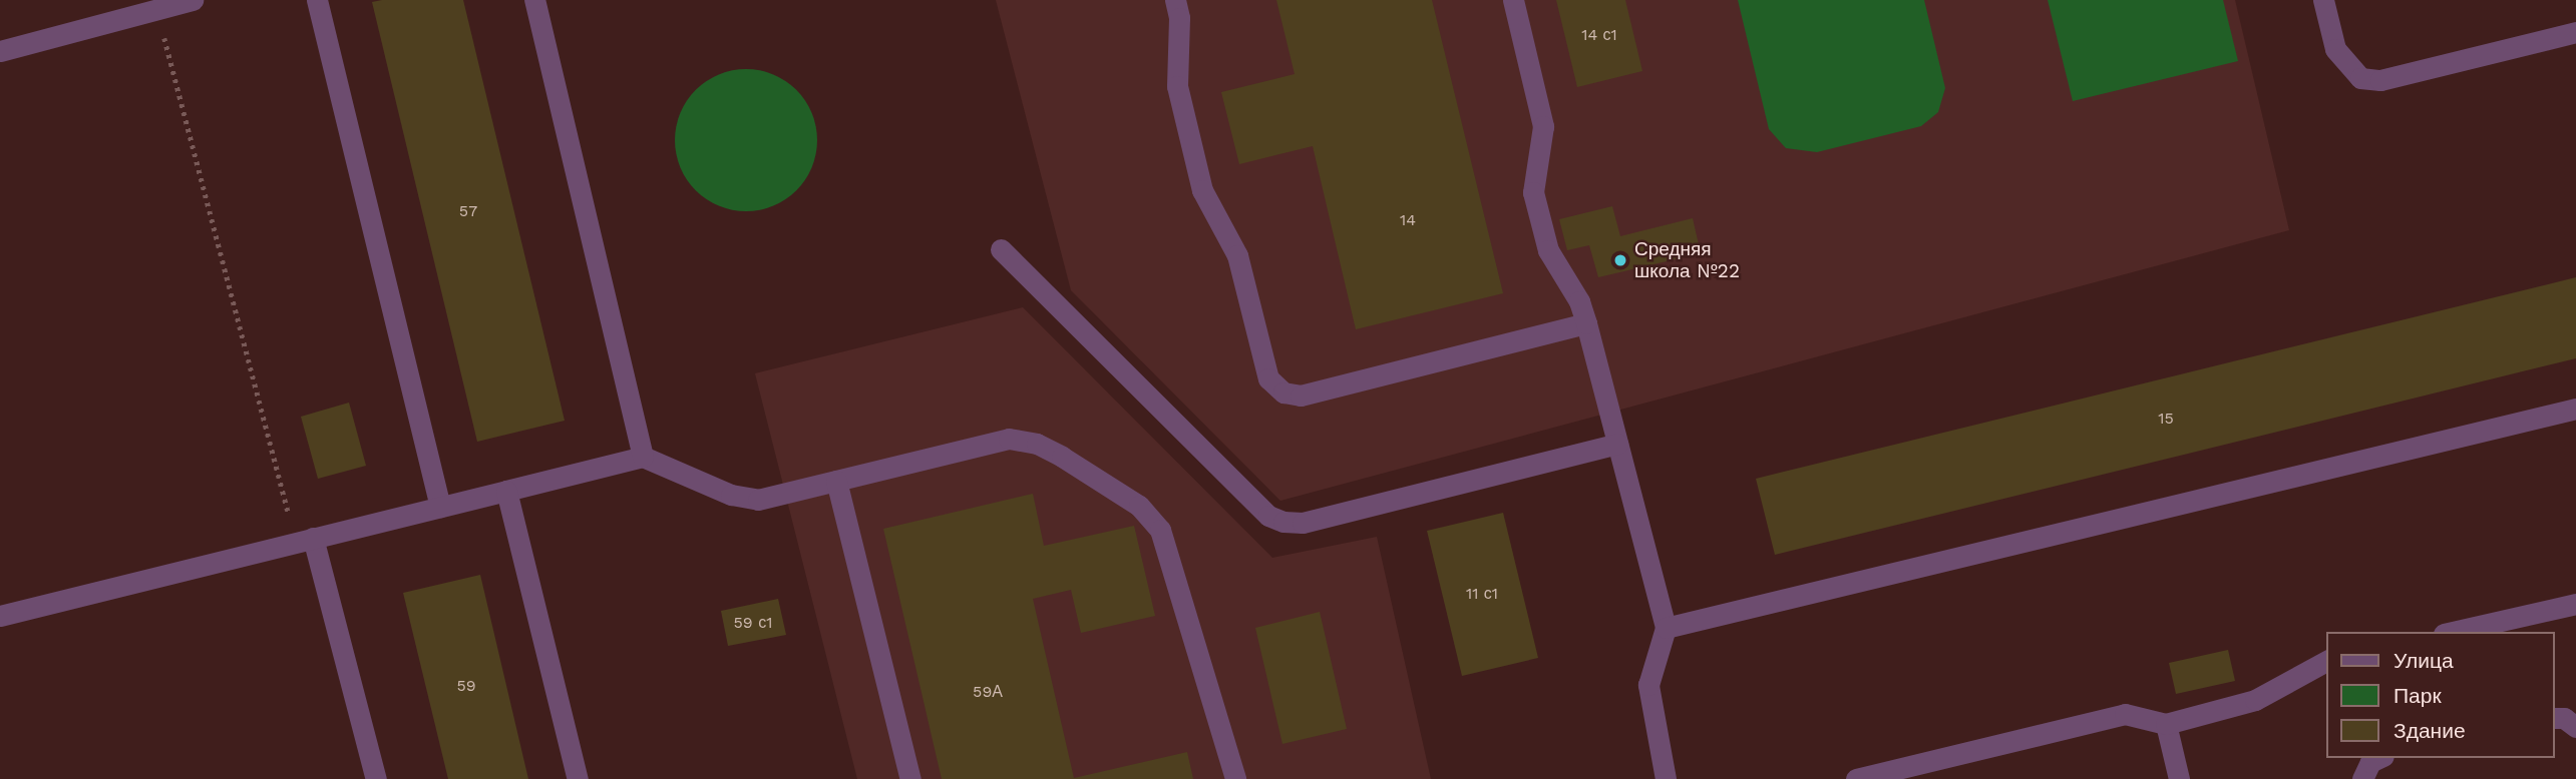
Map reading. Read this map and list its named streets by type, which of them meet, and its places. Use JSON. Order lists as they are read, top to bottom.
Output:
{
  "places": ["Средняя школа №22"],
  "house_numbers": [
    "14 с1",
    "57",
    "14",
    "15",
    "11 с1",
    "59 с1",
    "59",
    "59А"
  ],
  "legend": ["Улица", "Парк", "Здание"]
}
